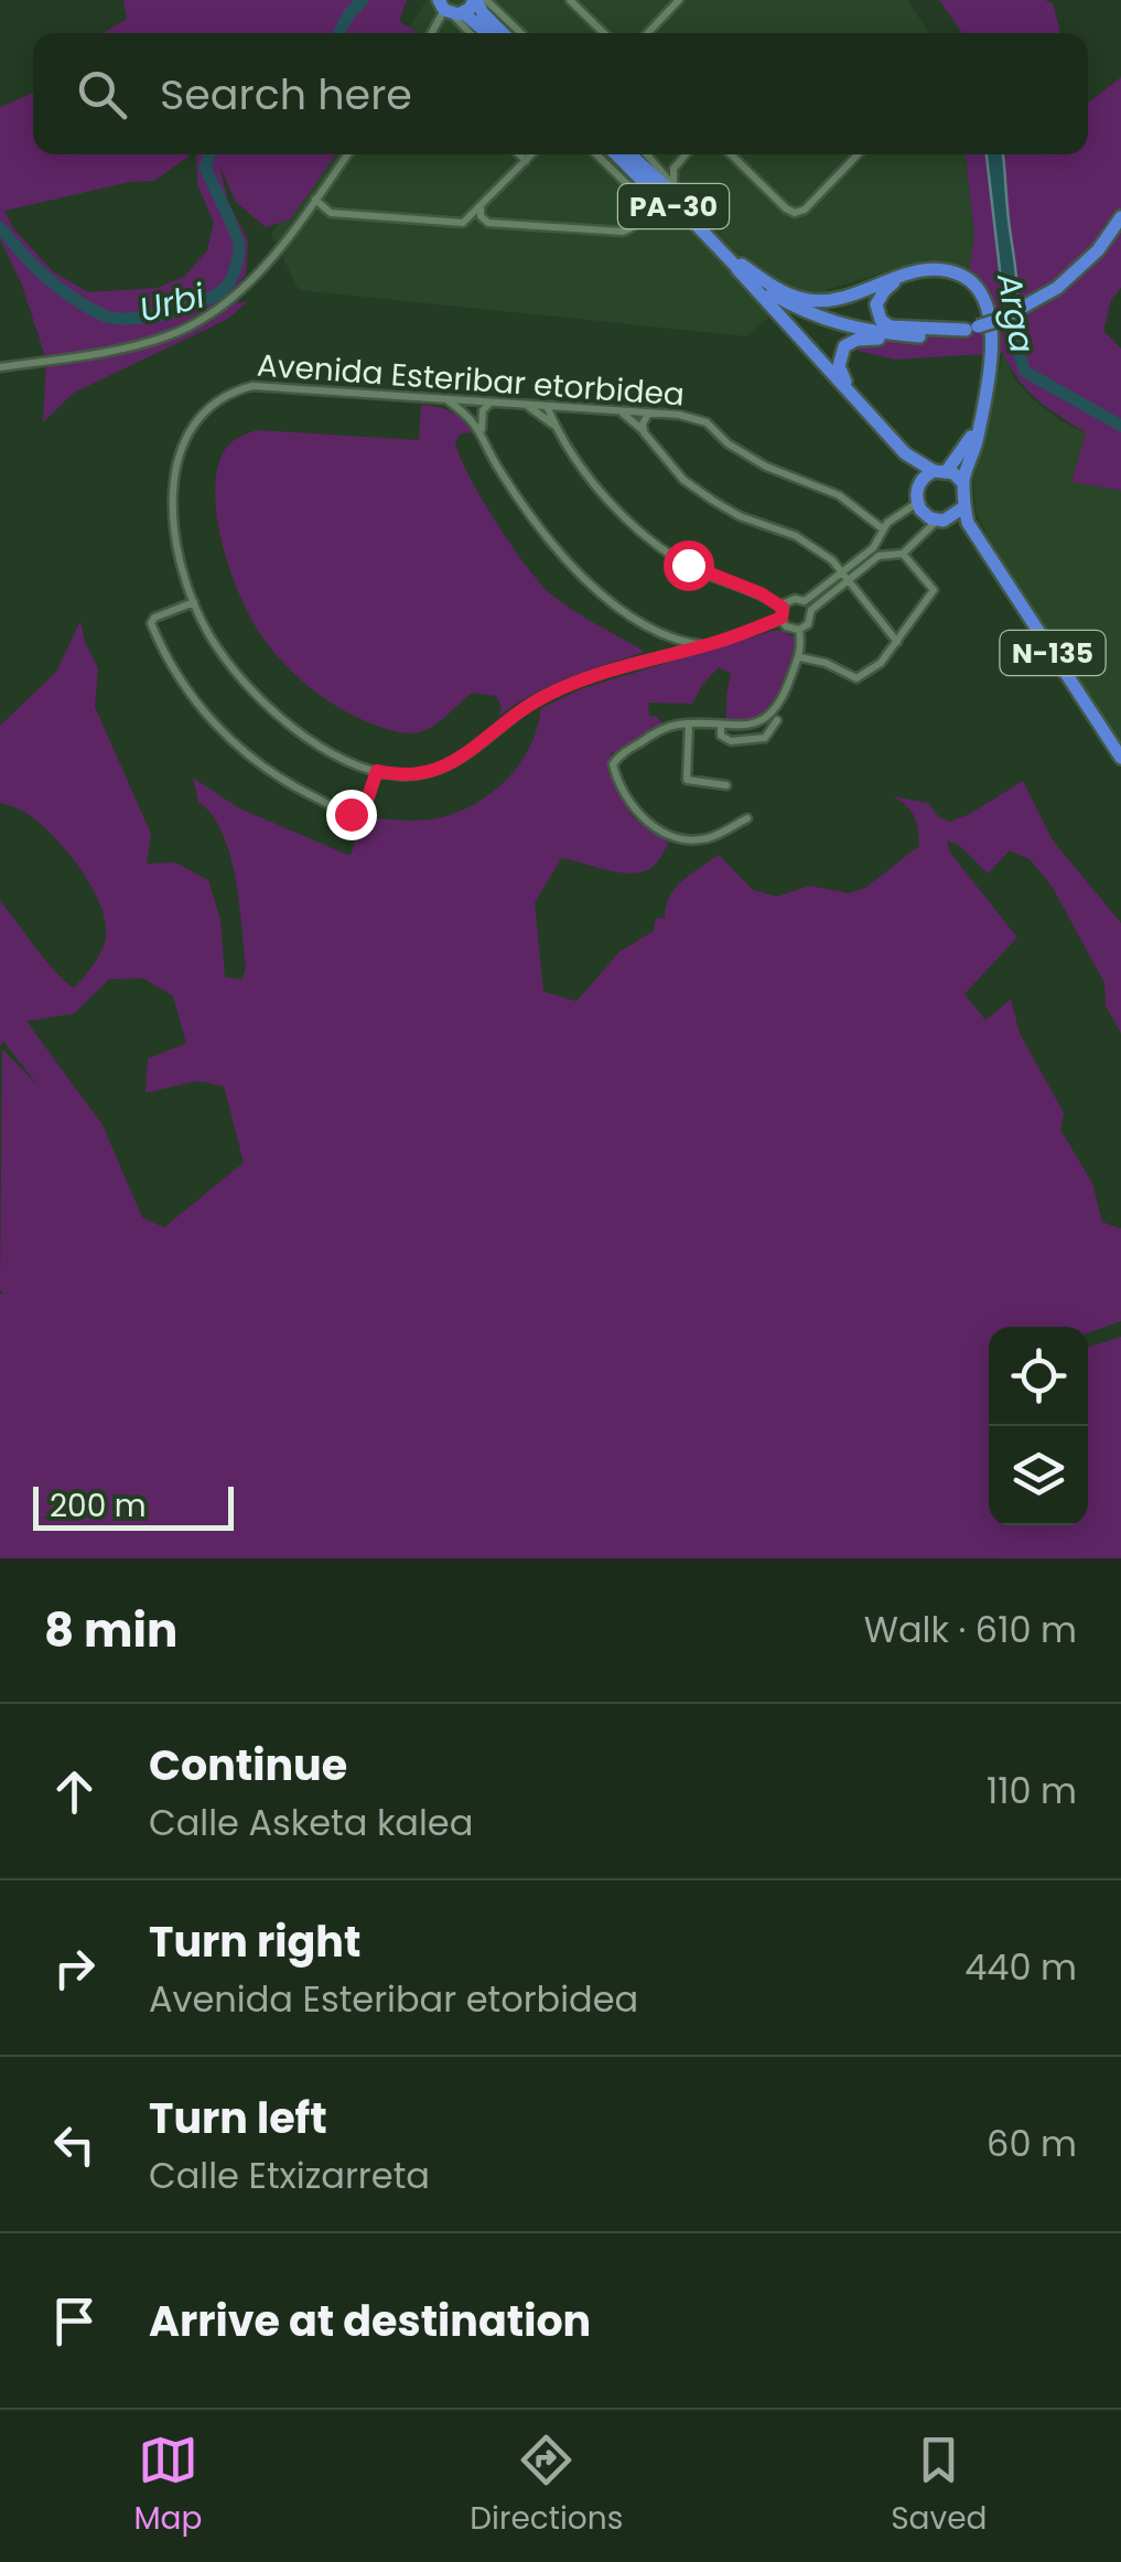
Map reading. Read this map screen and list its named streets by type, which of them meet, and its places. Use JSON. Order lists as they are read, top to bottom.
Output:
{
  "streets": {
    "highway": ["PA-30", "N-135"],
    "street": ["Avenida Esteribar etorbidea"]
  },
  "water": ["Urbi", "Arga"],
  "scale_bar": "200 m",
  "page": {
    "search": "Search here",
    "scale": "200 m",
    "heading": ["8 min", "Walk · 610 m"],
    "list": [
      ["Continue", "Calle Asketa kalea", "110 m"],
      ["Turn right", "Avenida Esteribar etorbidea", "440 m"],
      ["Turn left", "Calle Etxizarreta", "60 m"],
      "Arrive at destination"
    ],
    "nav": ["Map", "Directions", "Saved"]
  }
}
